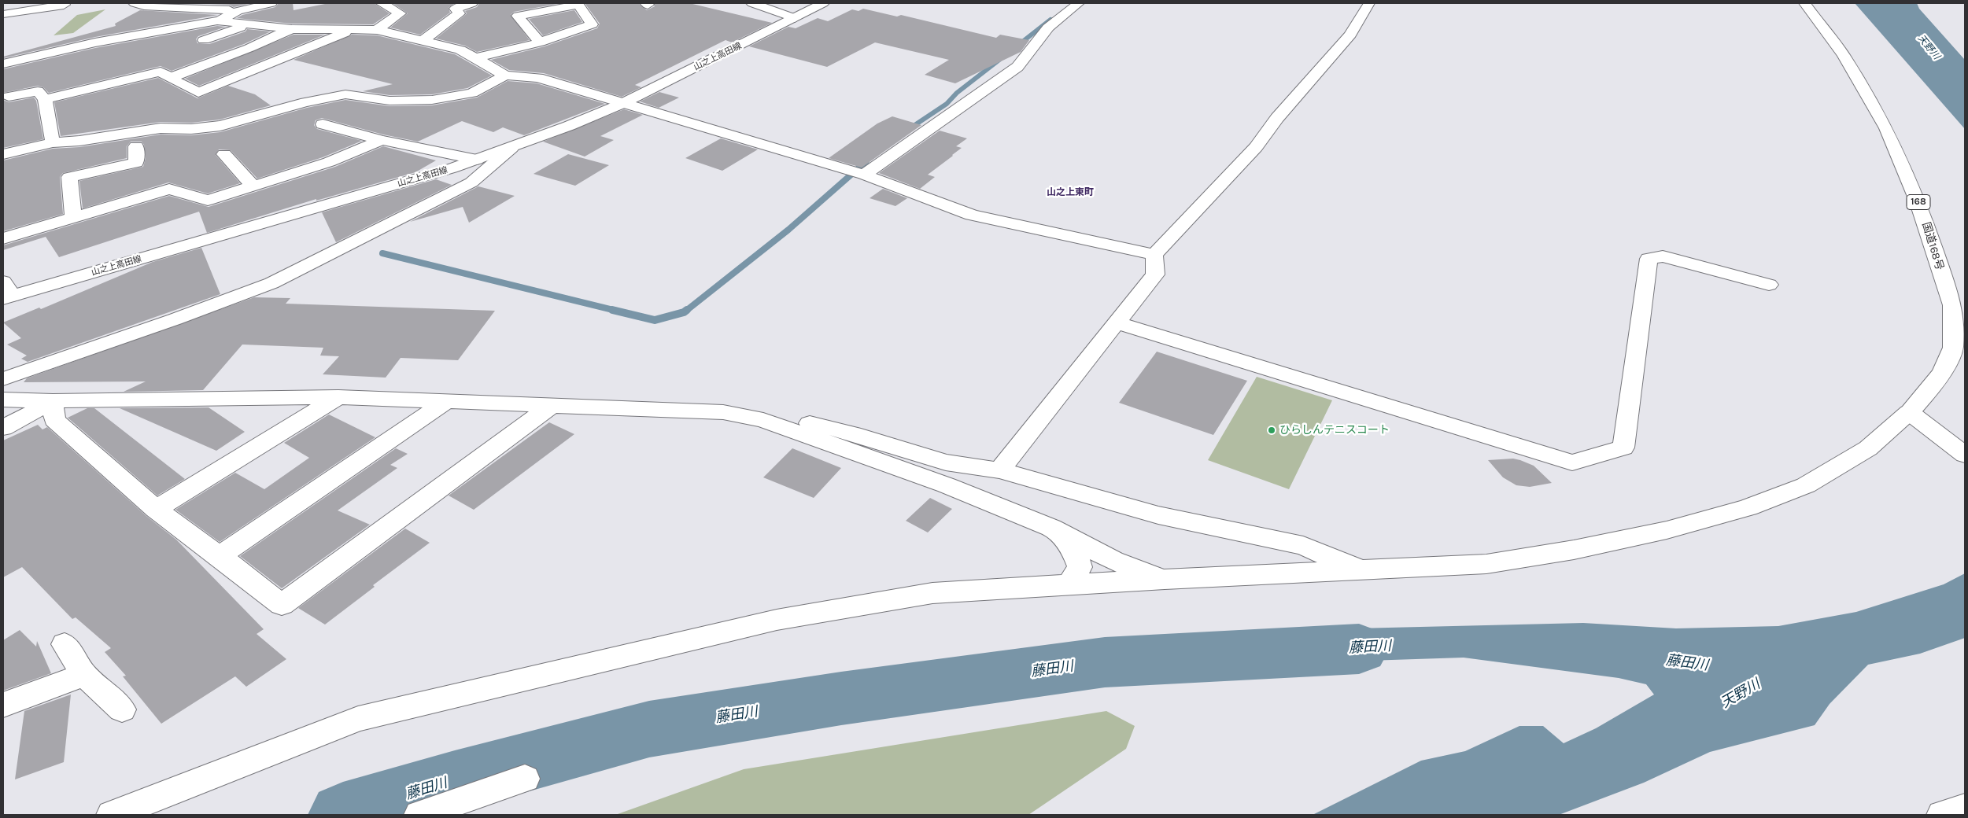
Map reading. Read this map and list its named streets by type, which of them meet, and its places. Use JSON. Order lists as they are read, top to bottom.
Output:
{
  "streets": {
    "main road": ["山之上高田線", "168", "国道168号"]
  },
  "districts": ["山之上東町"],
  "water": ["天野川", "藤田川"],
  "places": ["ひらしんテニスコート"]
}
